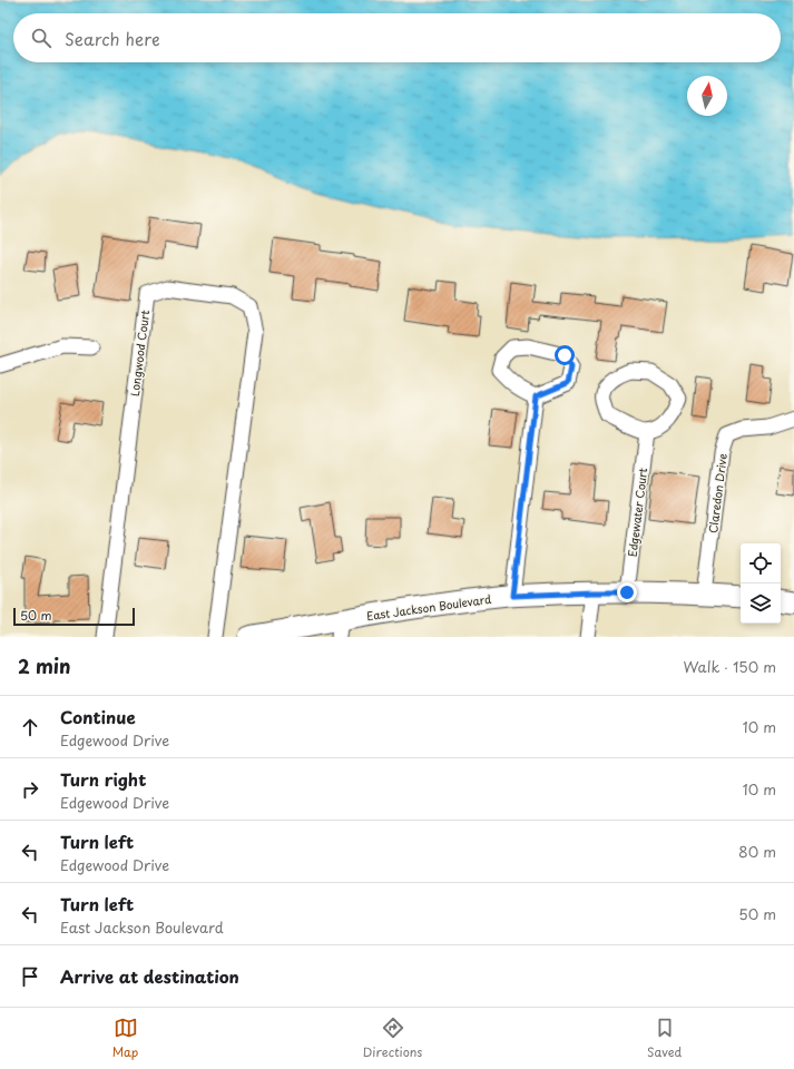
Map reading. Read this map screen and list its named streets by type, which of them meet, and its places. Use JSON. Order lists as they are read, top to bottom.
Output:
{
  "streets": {
    "main road": ["East Jackson Boulevard"],
    "street": ["Longwood Court", "Claredon Drive", "Edgewater Court"]
  },
  "crossings": [
    ["Claredon Drive", "East Jackson Boulevard"],
    ["Edgewater Court", "East Jackson Boulevard"]
  ],
  "scale_bar": "50 m",
  "north": "top",
  "page": {
    "search": "Search here",
    "scale": "50 m",
    "heading": ["2 min", "Walk · 150 m"],
    "list": [
      ["Continue", "Edgewood Drive", "10 m"],
      ["Turn right", "Edgewood Drive", "10 m"],
      ["Turn left", "Edgewood Drive", "80 m"],
      ["Turn left", "East Jackson Boulevard", "50 m"],
      "Arrive at destination"
    ],
    "nav": ["Map", "Directions", "Saved"]
  }
}
